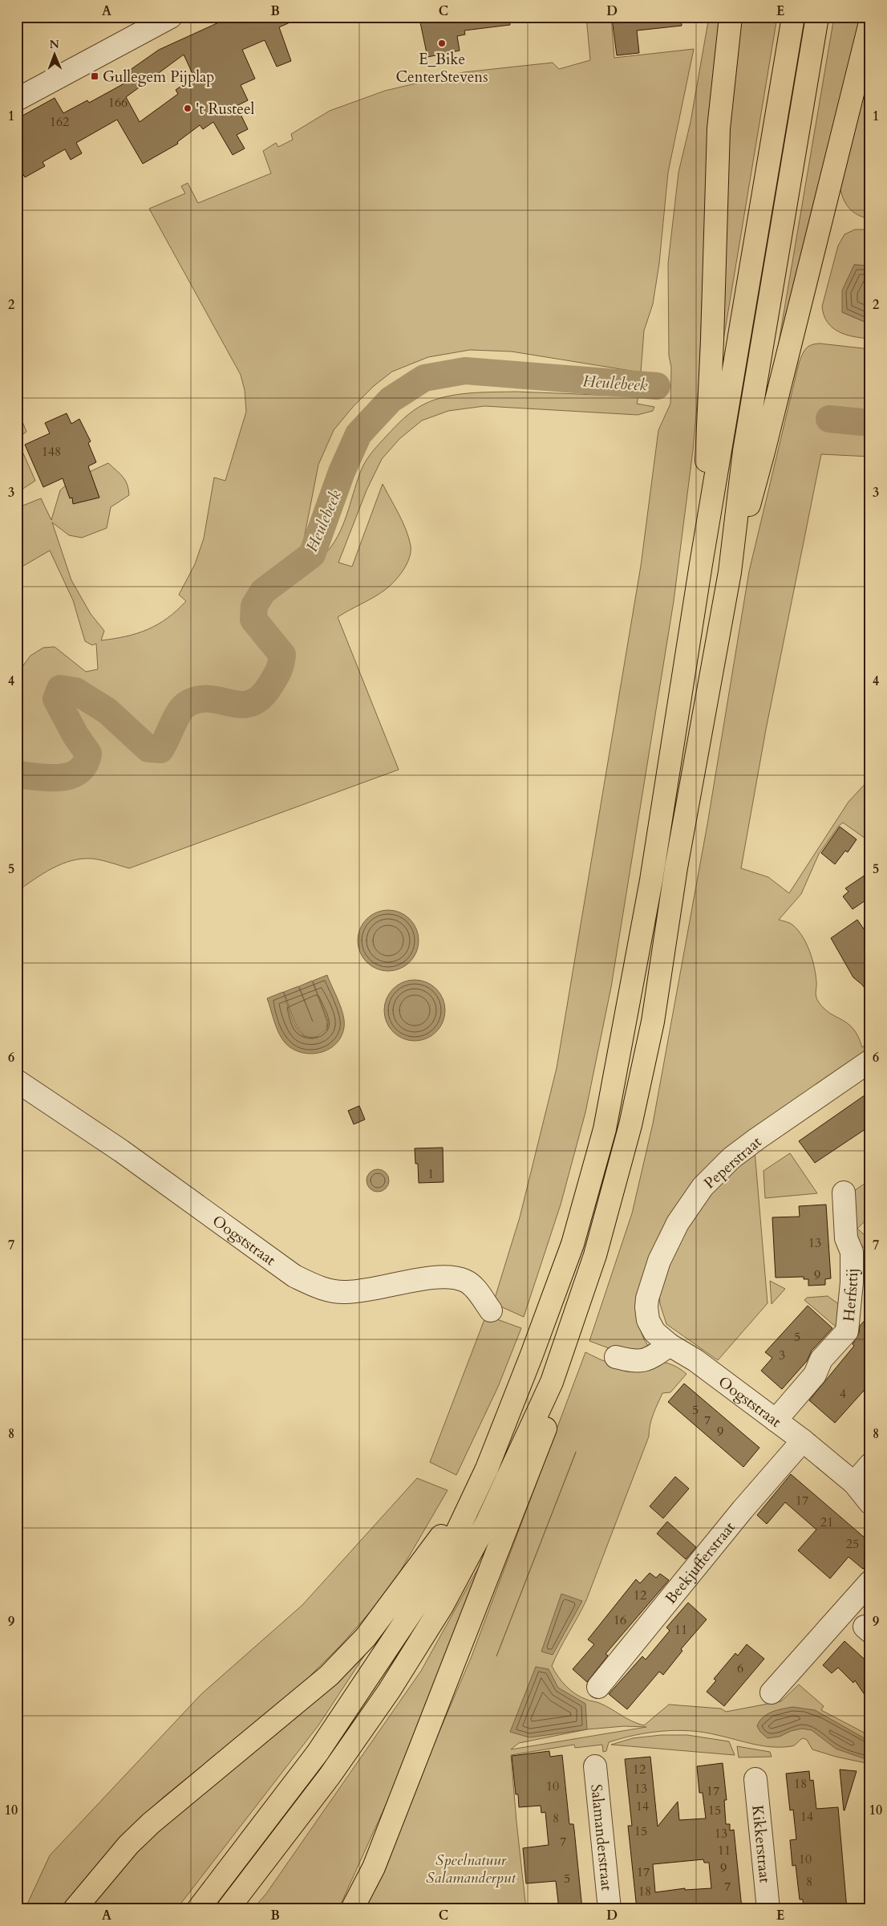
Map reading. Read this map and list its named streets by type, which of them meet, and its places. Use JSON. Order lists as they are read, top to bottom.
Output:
{
  "streets": {
    "street": [
      "Peperstraat",
      "Oogststraat",
      "Herfsttij",
      "Beekjufferstraat",
      "Salamanderstraat",
      "Kikkerstraat"
    ]
  },
  "crossings": [
    ["Peperstraat", "Oogststraat"],
    ["Oogststraat", "Herfsttij"],
    ["Oogststraat", "Beekjufferstraat"]
  ],
  "water": ["Heulebeek"],
  "parks": ["Speelnatuur Salamanderput"],
  "places": {
    "other": ["E_Bike CenterStevens", "'t Rusteel"],
    "transit": ["Gullegem Pijplap"]
  },
  "house_numbers": [
    "166",
    "162",
    "148",
    "1",
    "13",
    "9",
    "5",
    "3",
    "4",
    "5",
    "7",
    "9",
    "17",
    "21",
    "25",
    "12",
    "16",
    "11",
    "6",
    "12",
    "18",
    "10",
    "13",
    "17",
    "14",
    "15",
    "14",
    "8",
    "15",
    "13",
    "7",
    "11",
    "10",
    "9",
    "17",
    "5",
    "8",
    "7",
    "18"
  ],
  "north": "top",
  "grid": {
    "columns": [
      "A",
      "B",
      "C",
      "D",
      "E"
    ],
    "rows": [
      "1",
      "2",
      "3",
      "4",
      "5",
      "6",
      "7",
      "8",
      "9",
      "10"
    ]
  }
}
